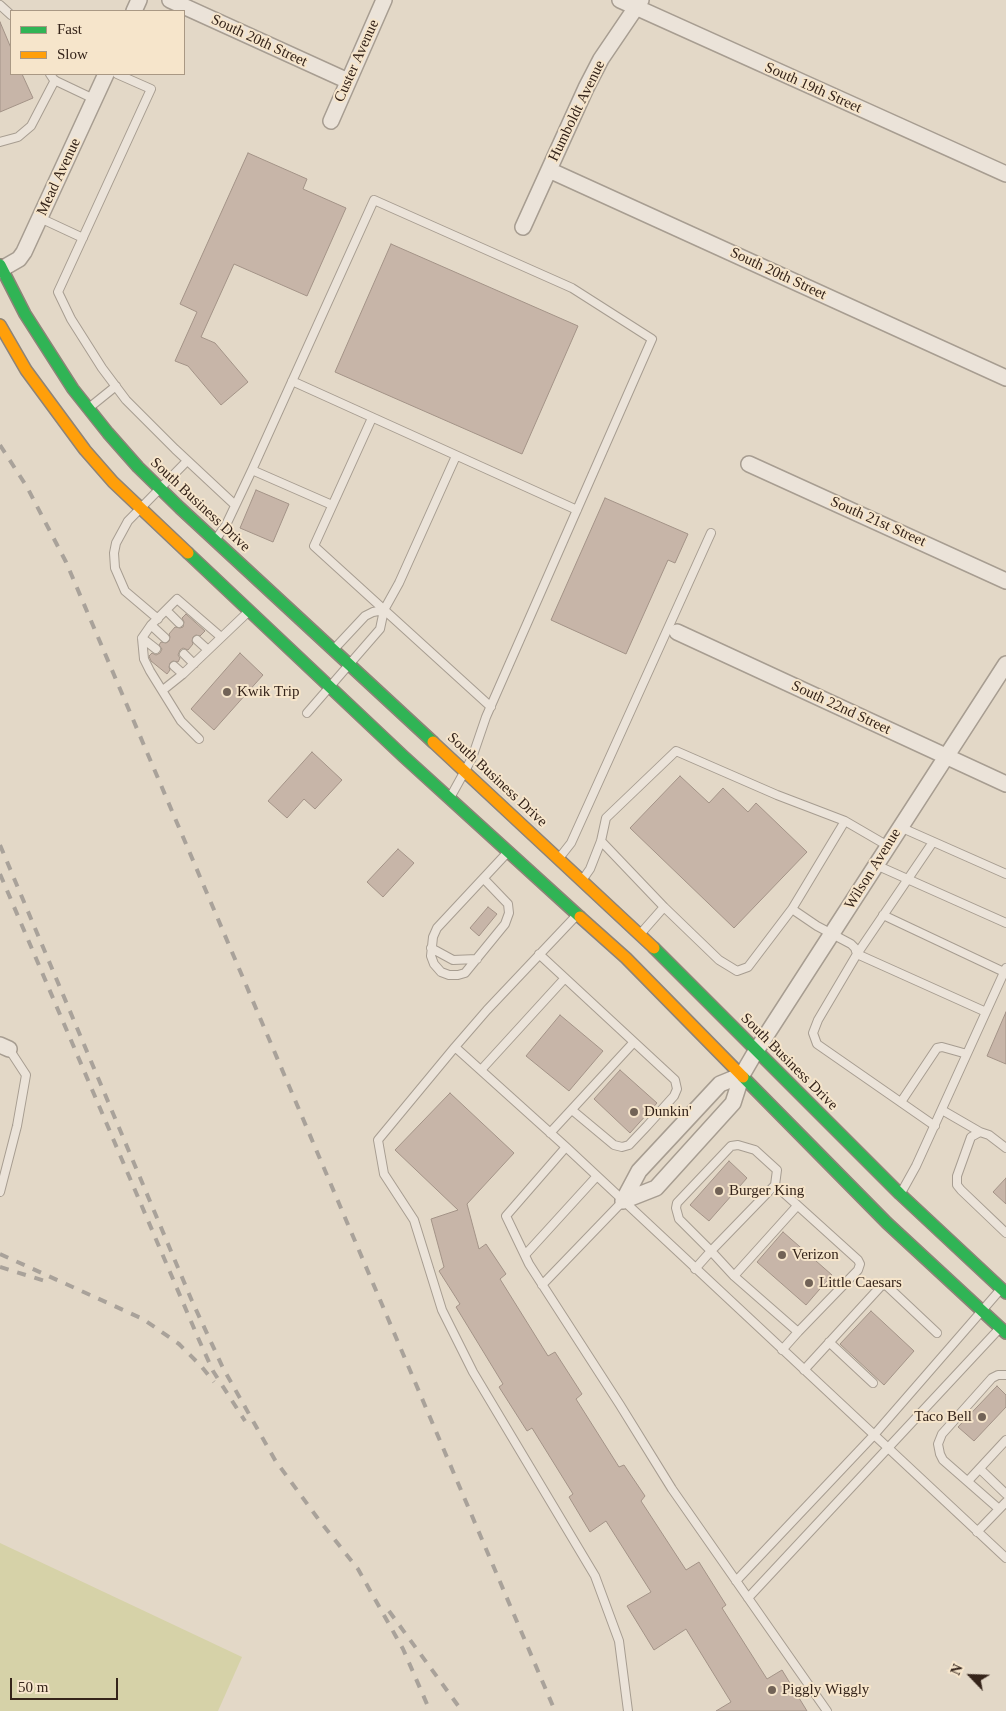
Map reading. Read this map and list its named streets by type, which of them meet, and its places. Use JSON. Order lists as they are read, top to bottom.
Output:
{
  "streets": {
    "main road": ["South Business Drive"],
    "street": [
      "South 20th Street",
      "Custer Avenue",
      "South 19th Street",
      "Humboldt Avenue",
      "Mead Avenue",
      "South 21st Street",
      "South 22nd Street",
      "Wilson Avenue"
    ]
  },
  "crossings": [
    ["South 20th Street", "Custer Avenue"],
    ["South 20th Street", "Humboldt Avenue"],
    ["South 19th Street", "Humboldt Avenue"],
    ["Mead Avenue", "South Business Drive"],
    ["South Business Drive", "Wilson Avenue"],
    ["South 22nd Street", "Wilson Avenue"]
  ],
  "places": [
    "Kwik Trip",
    "Dunkin'",
    "Burger King",
    "Verizon",
    "Little Caesars",
    "Taco Bell",
    "Piggly Wiggly"
  ],
  "legend": ["Fast", "Slow"],
  "scale_bar": "50 m",
  "north": "top left"
}
